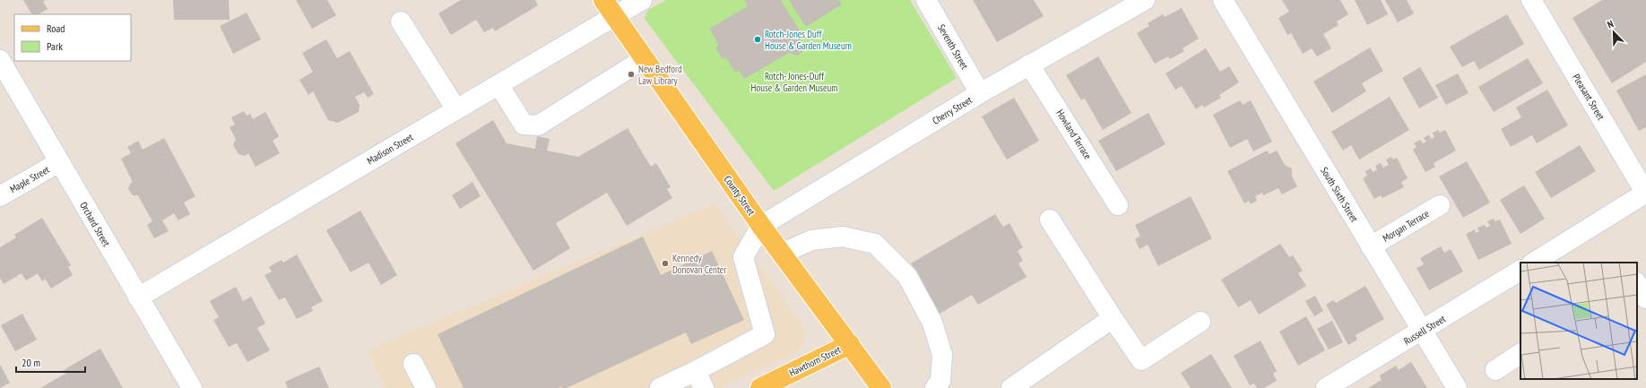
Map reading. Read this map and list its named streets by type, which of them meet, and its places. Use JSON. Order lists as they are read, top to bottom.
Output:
{
  "streets": {
    "main road": ["County Street", "Hawthorn Street"],
    "street": [
      "Seventh Street",
      "Pleasant Street",
      "Cherry Street",
      "Howland Terrace",
      "Madison Street",
      "Maple Street",
      "South Sixth Street",
      "Orchard Street",
      "Morgan Terrace",
      "Russell Street"
    ]
  },
  "crossings": [
    ["Seventh Street", "Cherry Street"],
    ["Cherry Street", "Howland Terrace"],
    ["Cherry Street", "County Street"],
    ["Madison Street", "County Street"],
    ["Madison Street", "Orchard Street"],
    ["Maple Street", "Orchard Street"],
    ["South Sixth Street", "Morgan Terrace"],
    ["South Sixth Street", "Russell Street"],
    ["County Street", "Hawthorn Street"]
  ],
  "parks": ["Rotch- Jones-Duff House & Garden Museum"],
  "places": ["Rotch-Jones Duff House & Garden Museum", "New Bedford Law Library", "Kennedy Donovan Center"],
  "legend": ["Road", "Park"],
  "scale_bar": "20 m",
  "north": "top left"
}
